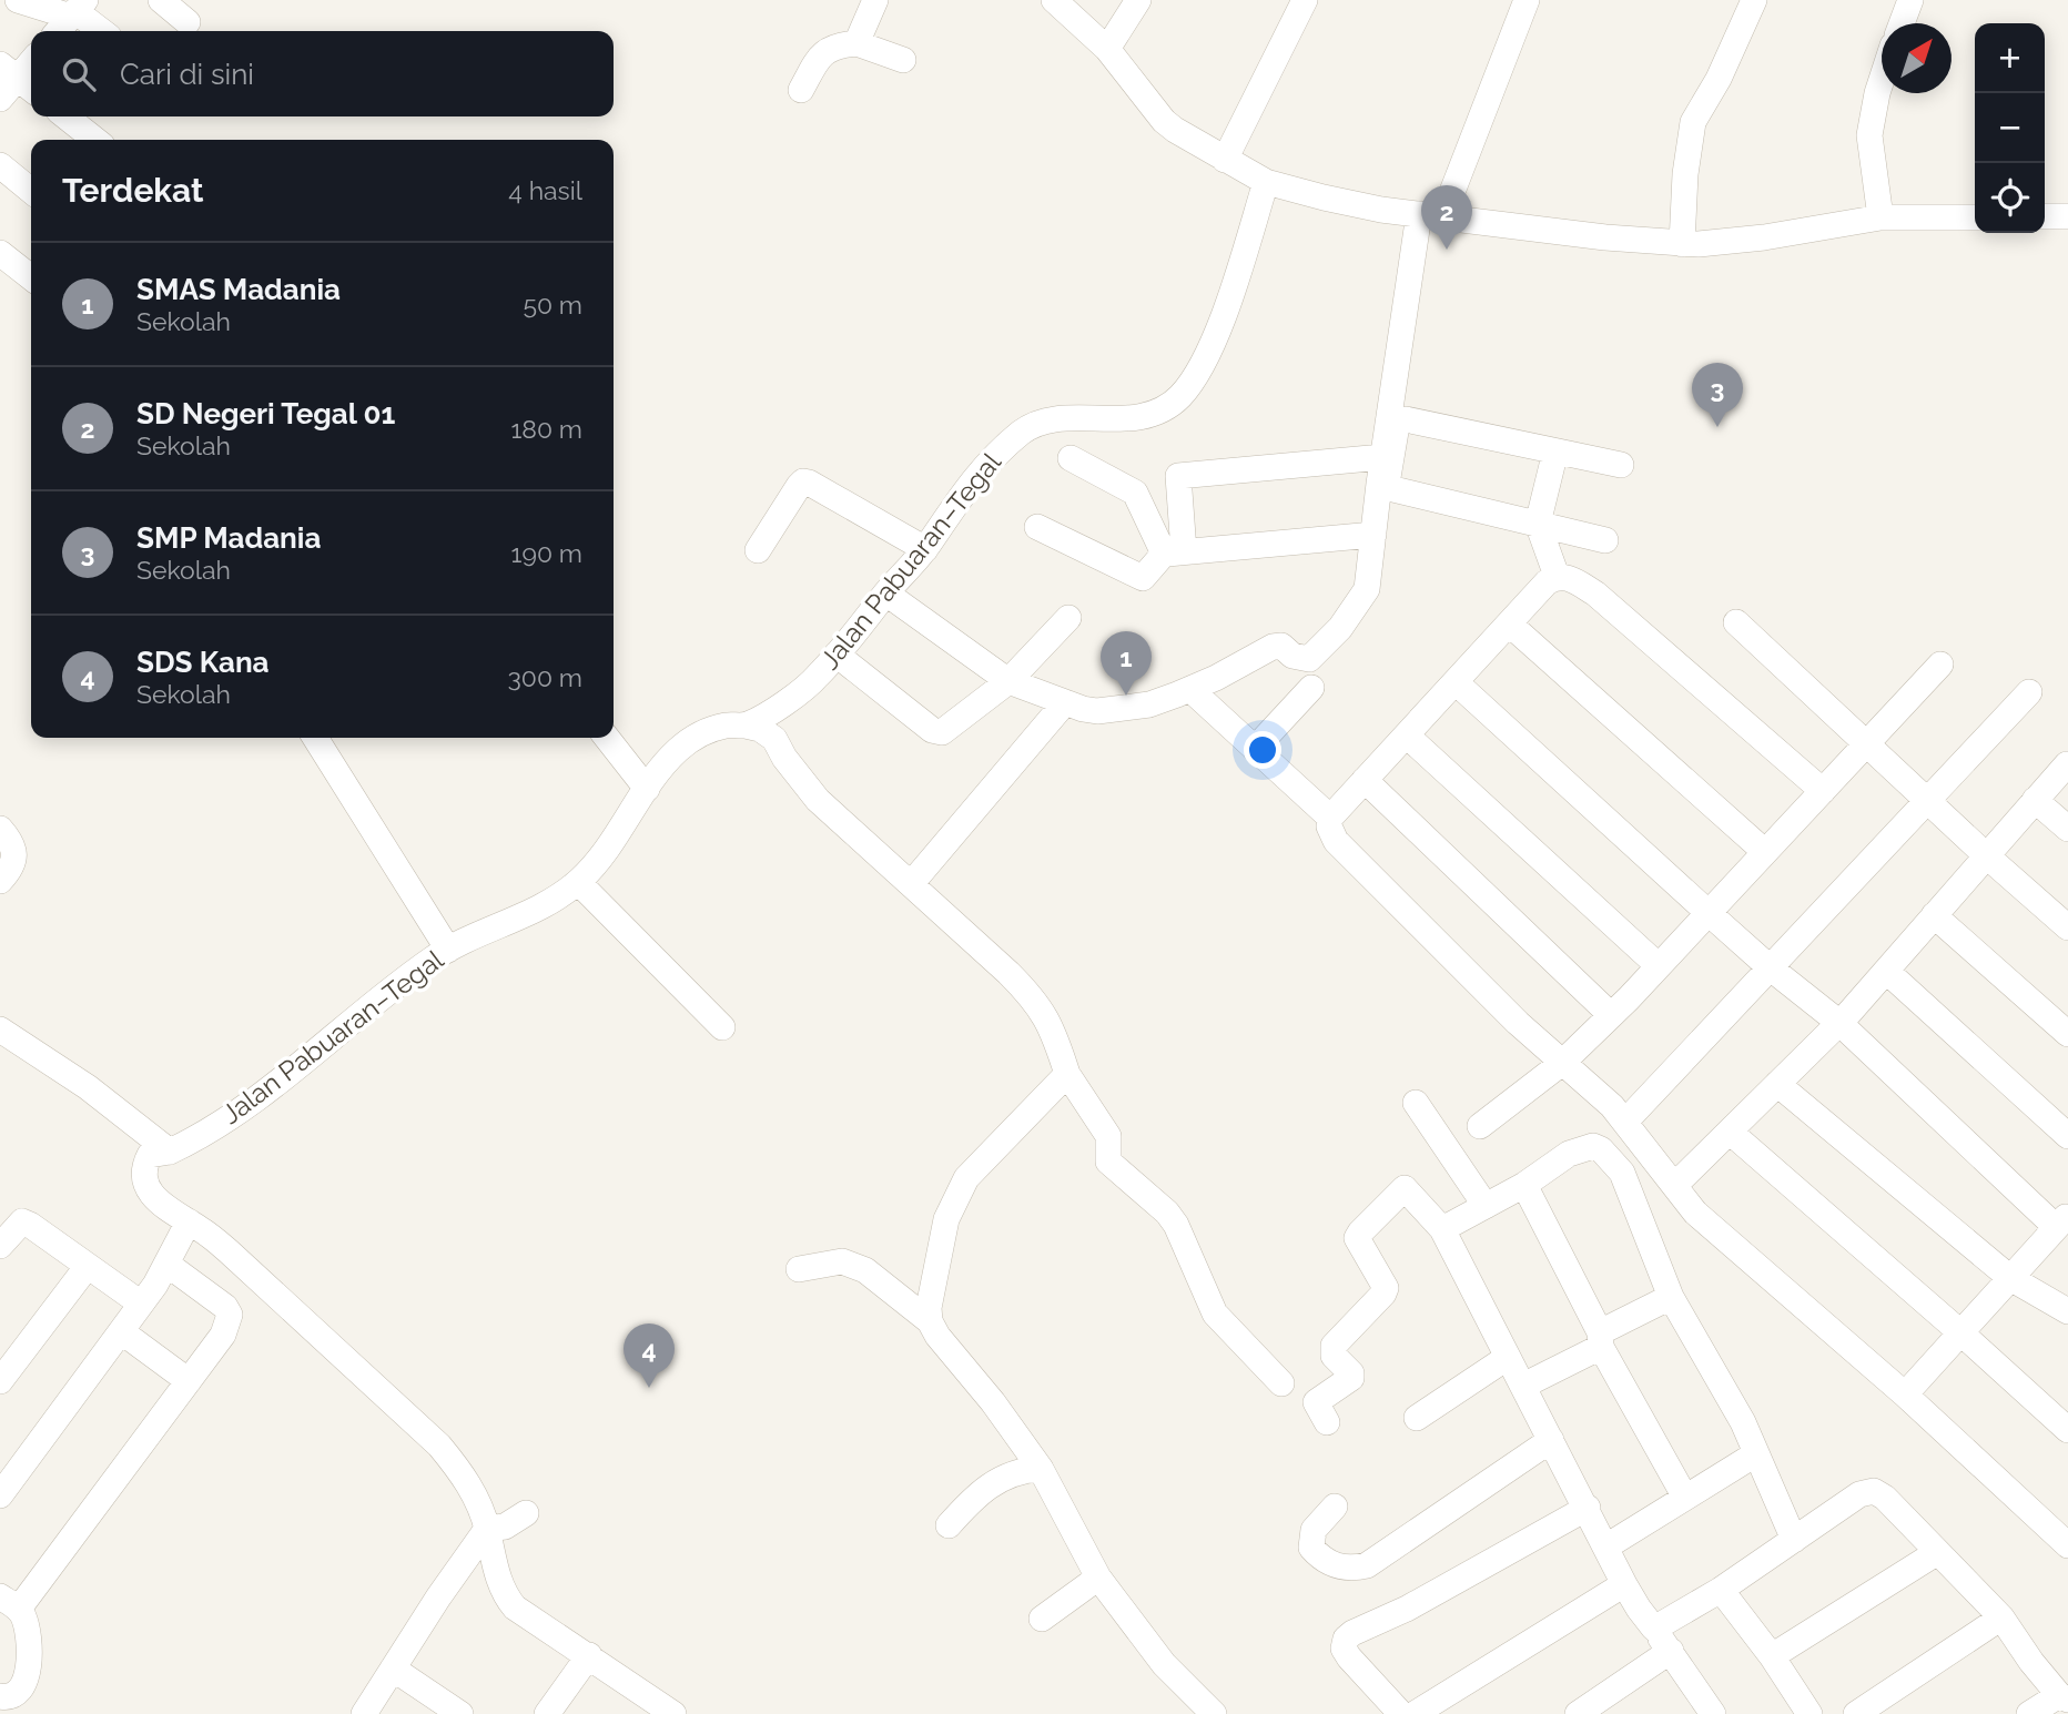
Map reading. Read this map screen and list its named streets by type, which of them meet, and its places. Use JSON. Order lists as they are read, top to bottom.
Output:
{
  "streets": {
    "street": ["Jalan Pabuaran–Tegal"]
  },
  "north": "top right",
  "page": {
    "map_buttons": ["+", "−"],
    "search": "Cari di sini",
    "heading": ["Terdekat", "4 hasil"],
    "pins": [
      "2",
      "3",
      "1",
      "4"
    ],
    "list": [
      {
        "mark": "1",
        "name": "SMAS Madania",
        "note": "Sekolah",
        "value": "50 m"
      },
      {
        "mark": "2",
        "name": "SD Negeri Tegal 01",
        "note": "Sekolah",
        "value": "180 m"
      },
      {
        "mark": "3",
        "name": "SMP Madania",
        "note": "Sekolah",
        "value": "190 m"
      },
      {
        "mark": "4",
        "name": "SDS Kana",
        "note": "Sekolah",
        "value": "300 m"
      }
    ]
  }
}
